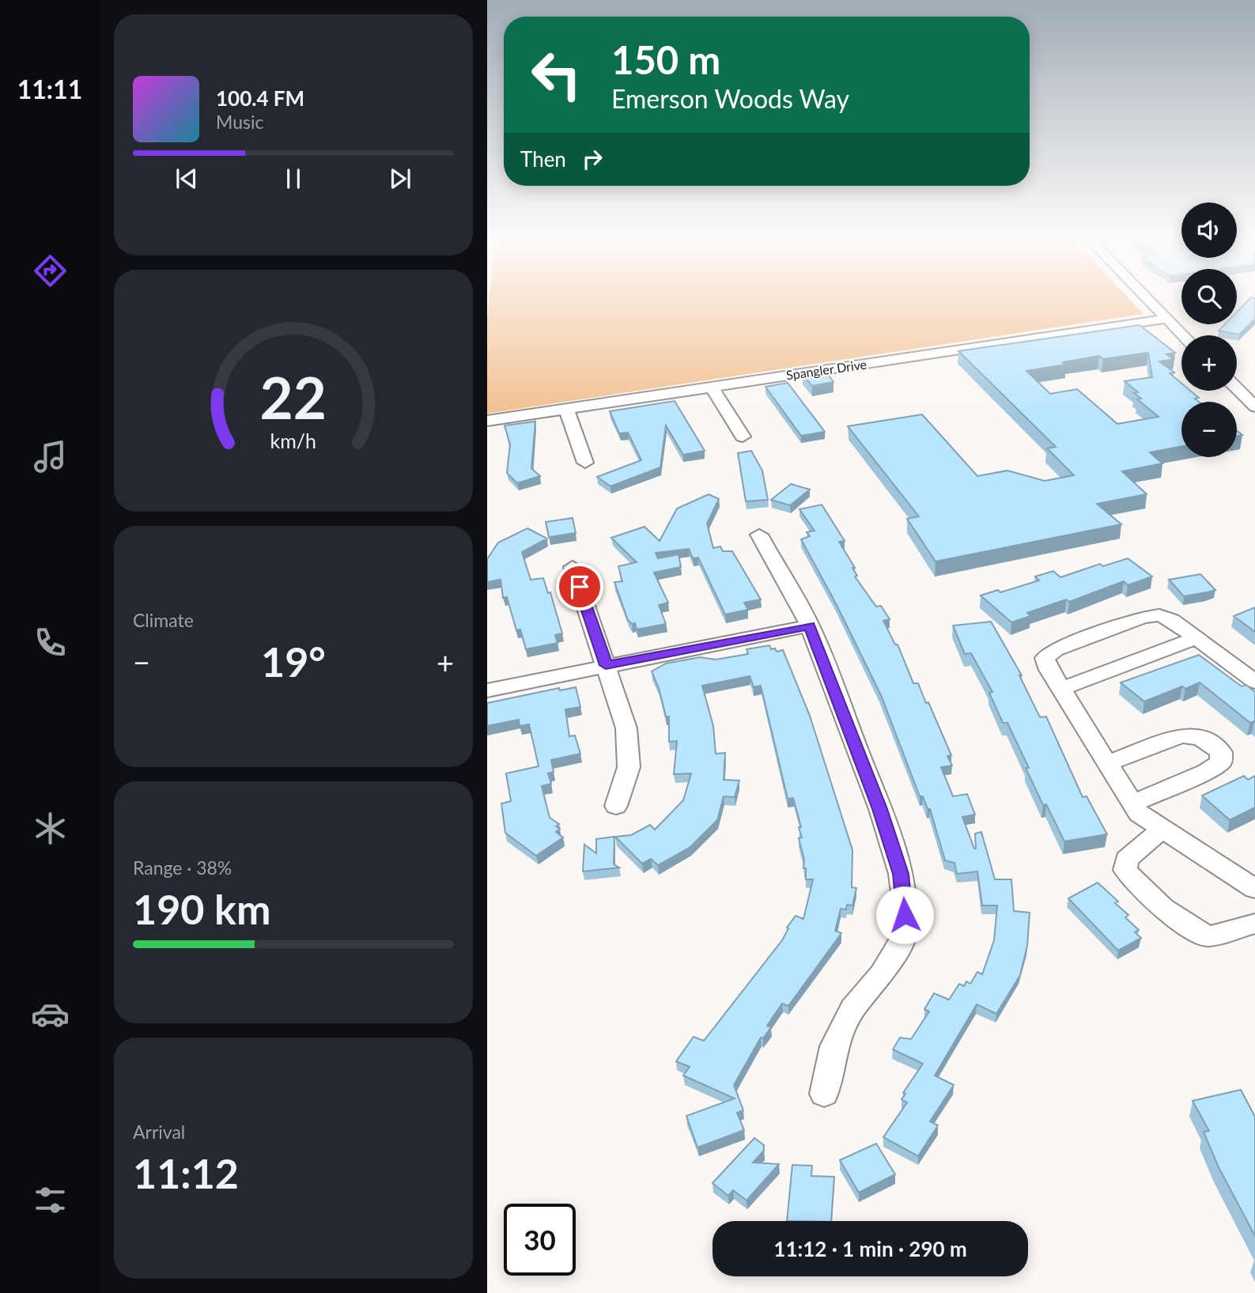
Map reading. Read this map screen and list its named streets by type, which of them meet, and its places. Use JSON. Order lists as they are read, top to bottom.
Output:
{
  "streets": {
    "street": ["Spangler Drive"]
  },
  "page": {
    "tabs": "11:11",
    "turn": ["150 m", "Emerson Woods Way"],
    "song": ["100.4 FM", "Music"],
    "then": "Then",
    "map_buttons": ["+", "−"],
    "tile": [
      "Climate",
      ["Range · 38%", "190 km"],
      ["Arrival", "11:12"]
    ],
    "heat": ["−", "19°", "+"],
    "limit": "30",
    "trip": "11:12 · 1 min · 290 m",
    "gauge": ["22", "km/h"]
  }
}
